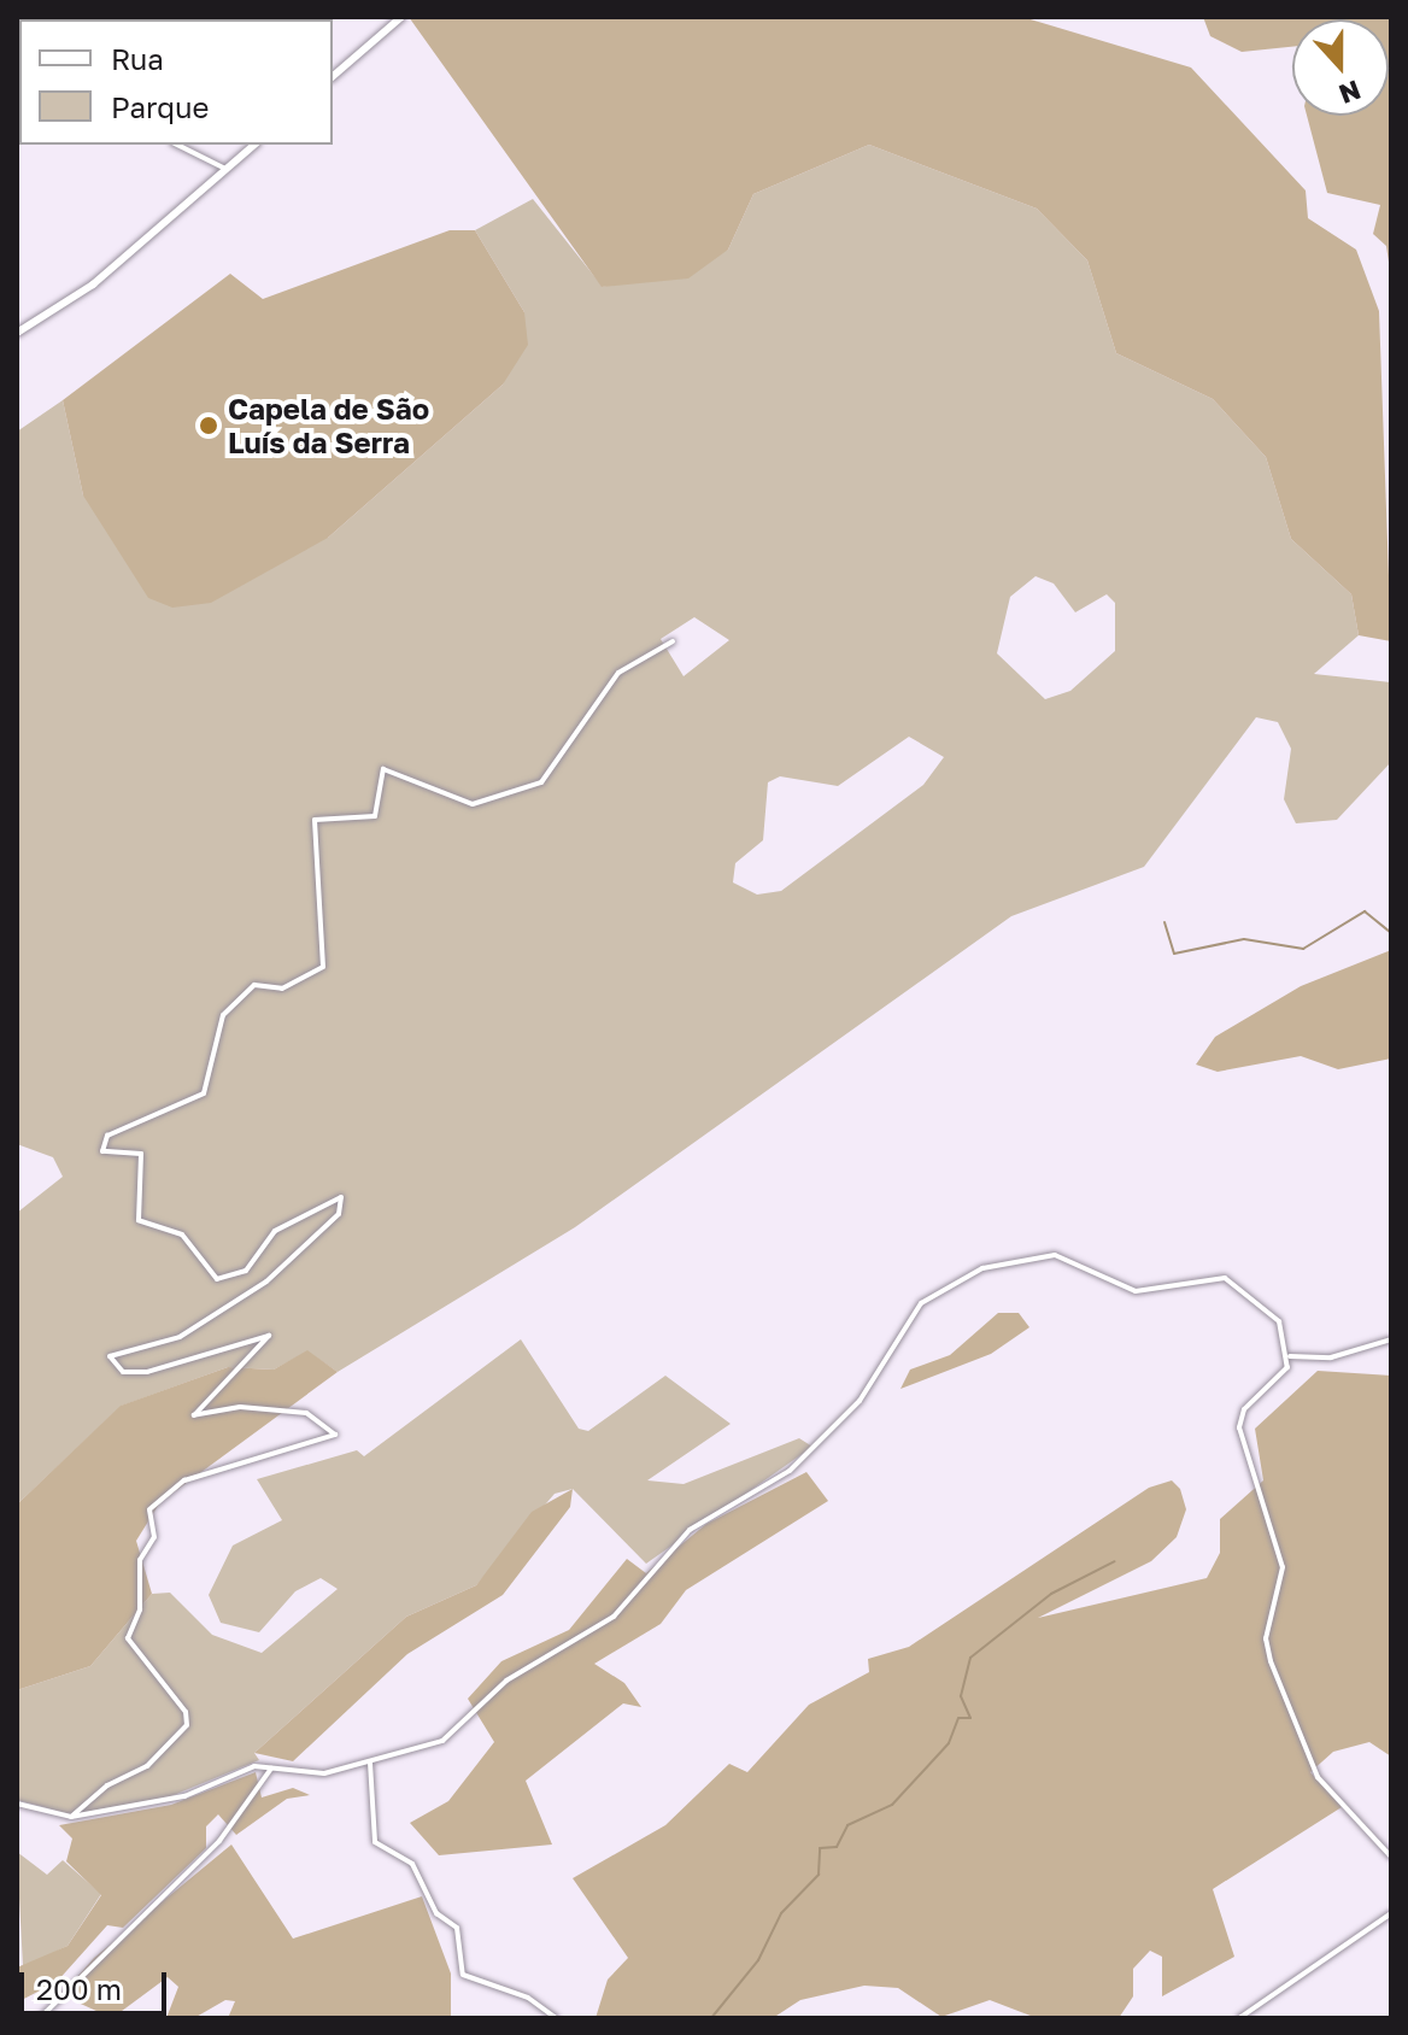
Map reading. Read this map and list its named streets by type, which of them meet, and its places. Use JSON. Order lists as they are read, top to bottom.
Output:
{
  "places": ["Capela de São Luís da Serra"],
  "legend": ["Rua", "Parque"],
  "scale_bar": "200 m",
  "north": "bottom"
}
